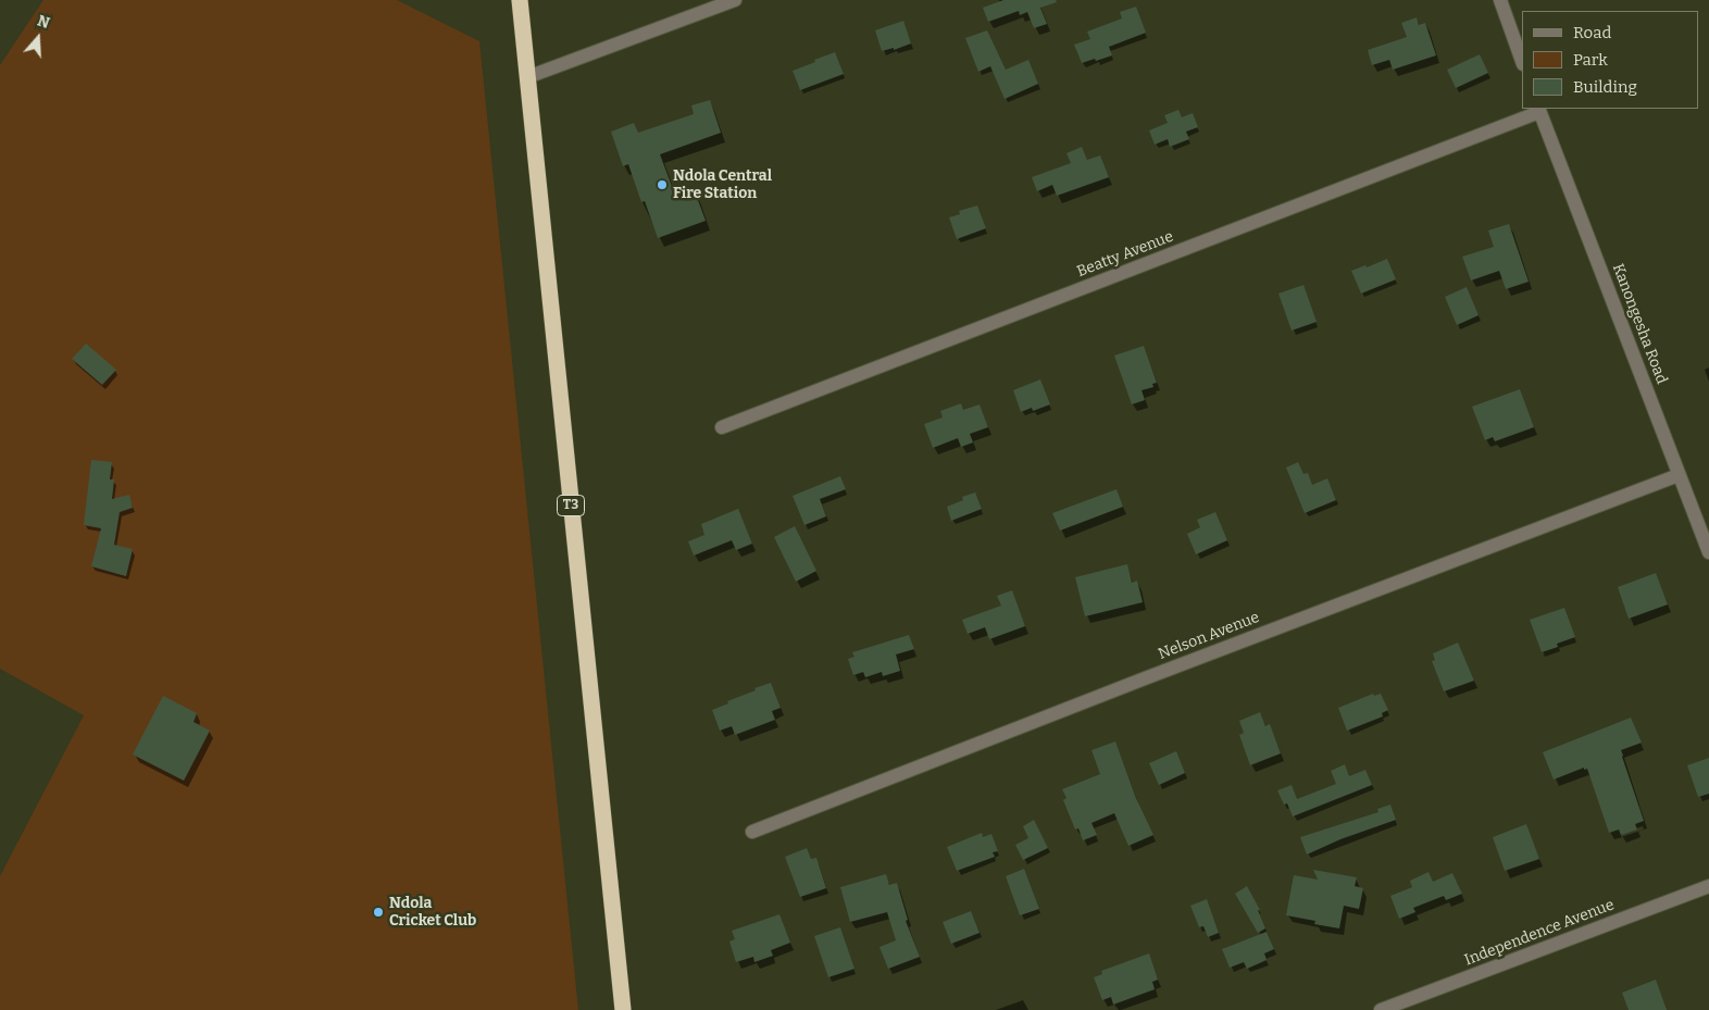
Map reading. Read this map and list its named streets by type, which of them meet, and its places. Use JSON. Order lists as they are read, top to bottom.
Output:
{
  "streets": {
    "highway": ["T3"],
    "street": [
      "Beatty Avenue",
      "Kanongesha Road",
      "Nelson Avenue",
      "Independence Avenue"
    ]
  },
  "crossings": [
    ["Beatty Avenue", "Kanongesha Road"],
    ["Kanongesha Road", "Nelson Avenue"]
  ],
  "places": ["Ndola Central Fire Station", "Ndola Cricket Club"],
  "legend": ["Road", "Park", "Building"],
  "north": "top"
}
